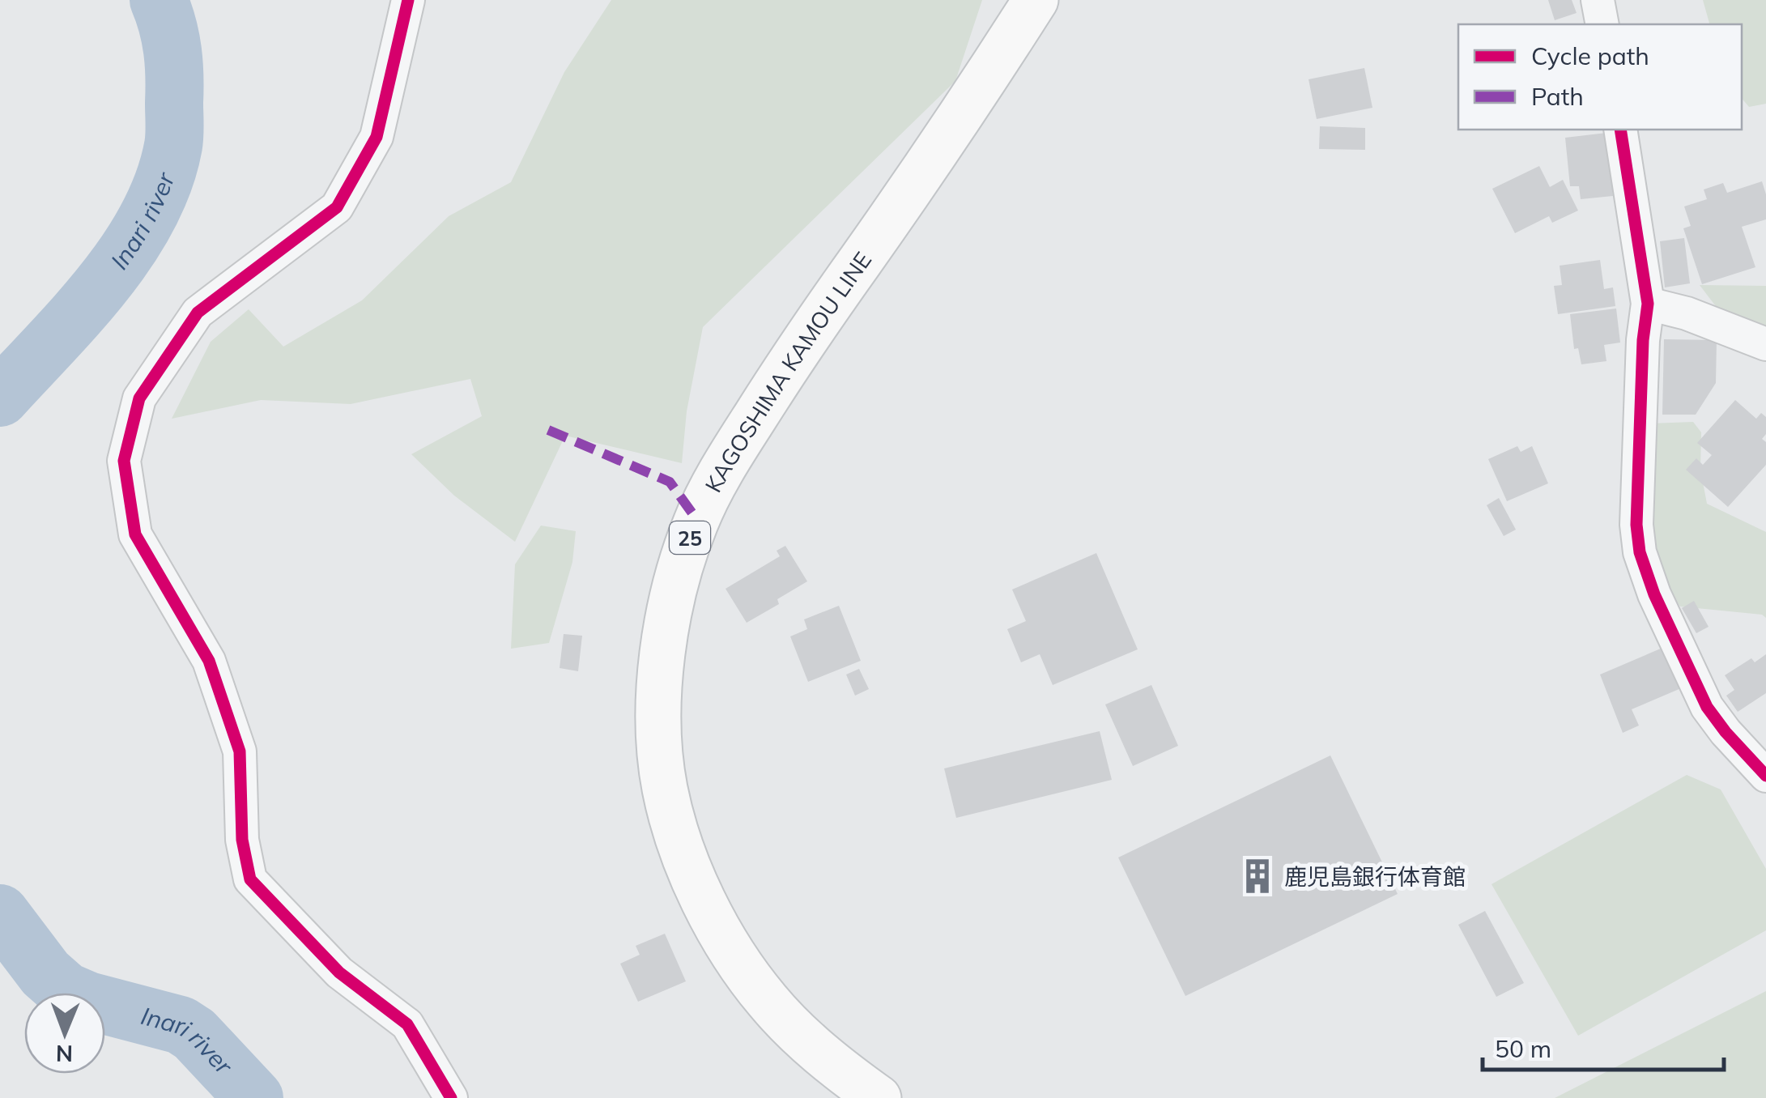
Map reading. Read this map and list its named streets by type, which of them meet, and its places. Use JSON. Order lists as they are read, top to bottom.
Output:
{
  "streets": {
    "main road": ["KAGOSHIMA KAMOU LINE", "25"]
  },
  "water": ["Inari river"],
  "places": {
    "building": ["鹿児島銀行体育館"]
  },
  "legend": ["Cycle path", "Path"],
  "scale_bar": "50 m",
  "north": "bottom"
}
